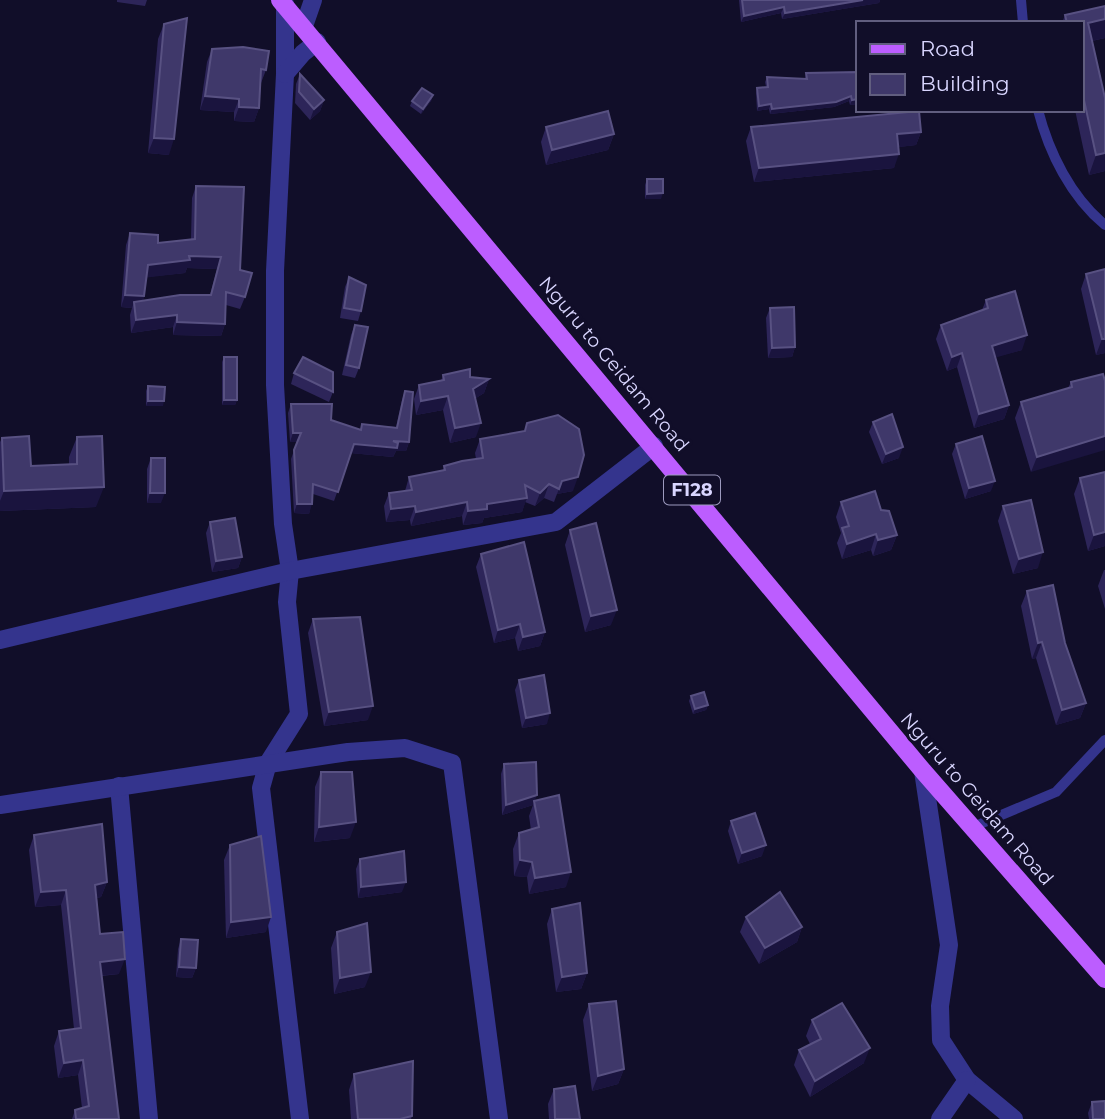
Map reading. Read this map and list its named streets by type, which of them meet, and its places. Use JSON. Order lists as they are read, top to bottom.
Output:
{
  "streets": {
    "main road": ["Nguru to Geidam Road", "F128"]
  },
  "legend": ["Road", "Building"]
}
